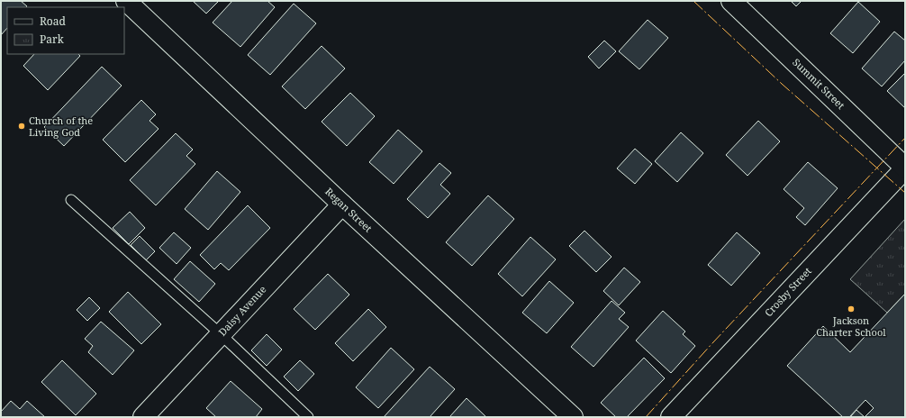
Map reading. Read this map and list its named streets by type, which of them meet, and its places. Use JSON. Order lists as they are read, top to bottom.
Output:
{
  "streets": {
    "street": [
      "Summit Street",
      "Regan Street",
      "Crosby Street",
      "Daisy Avenue"
    ]
  },
  "crossings": [
    ["Summit Street", "Crosby Street"],
    ["Regan Street", "Daisy Avenue"]
  ],
  "places": ["Church of the Living God", "Jackson Charter School"],
  "legend": ["Road", "Park"]
}
